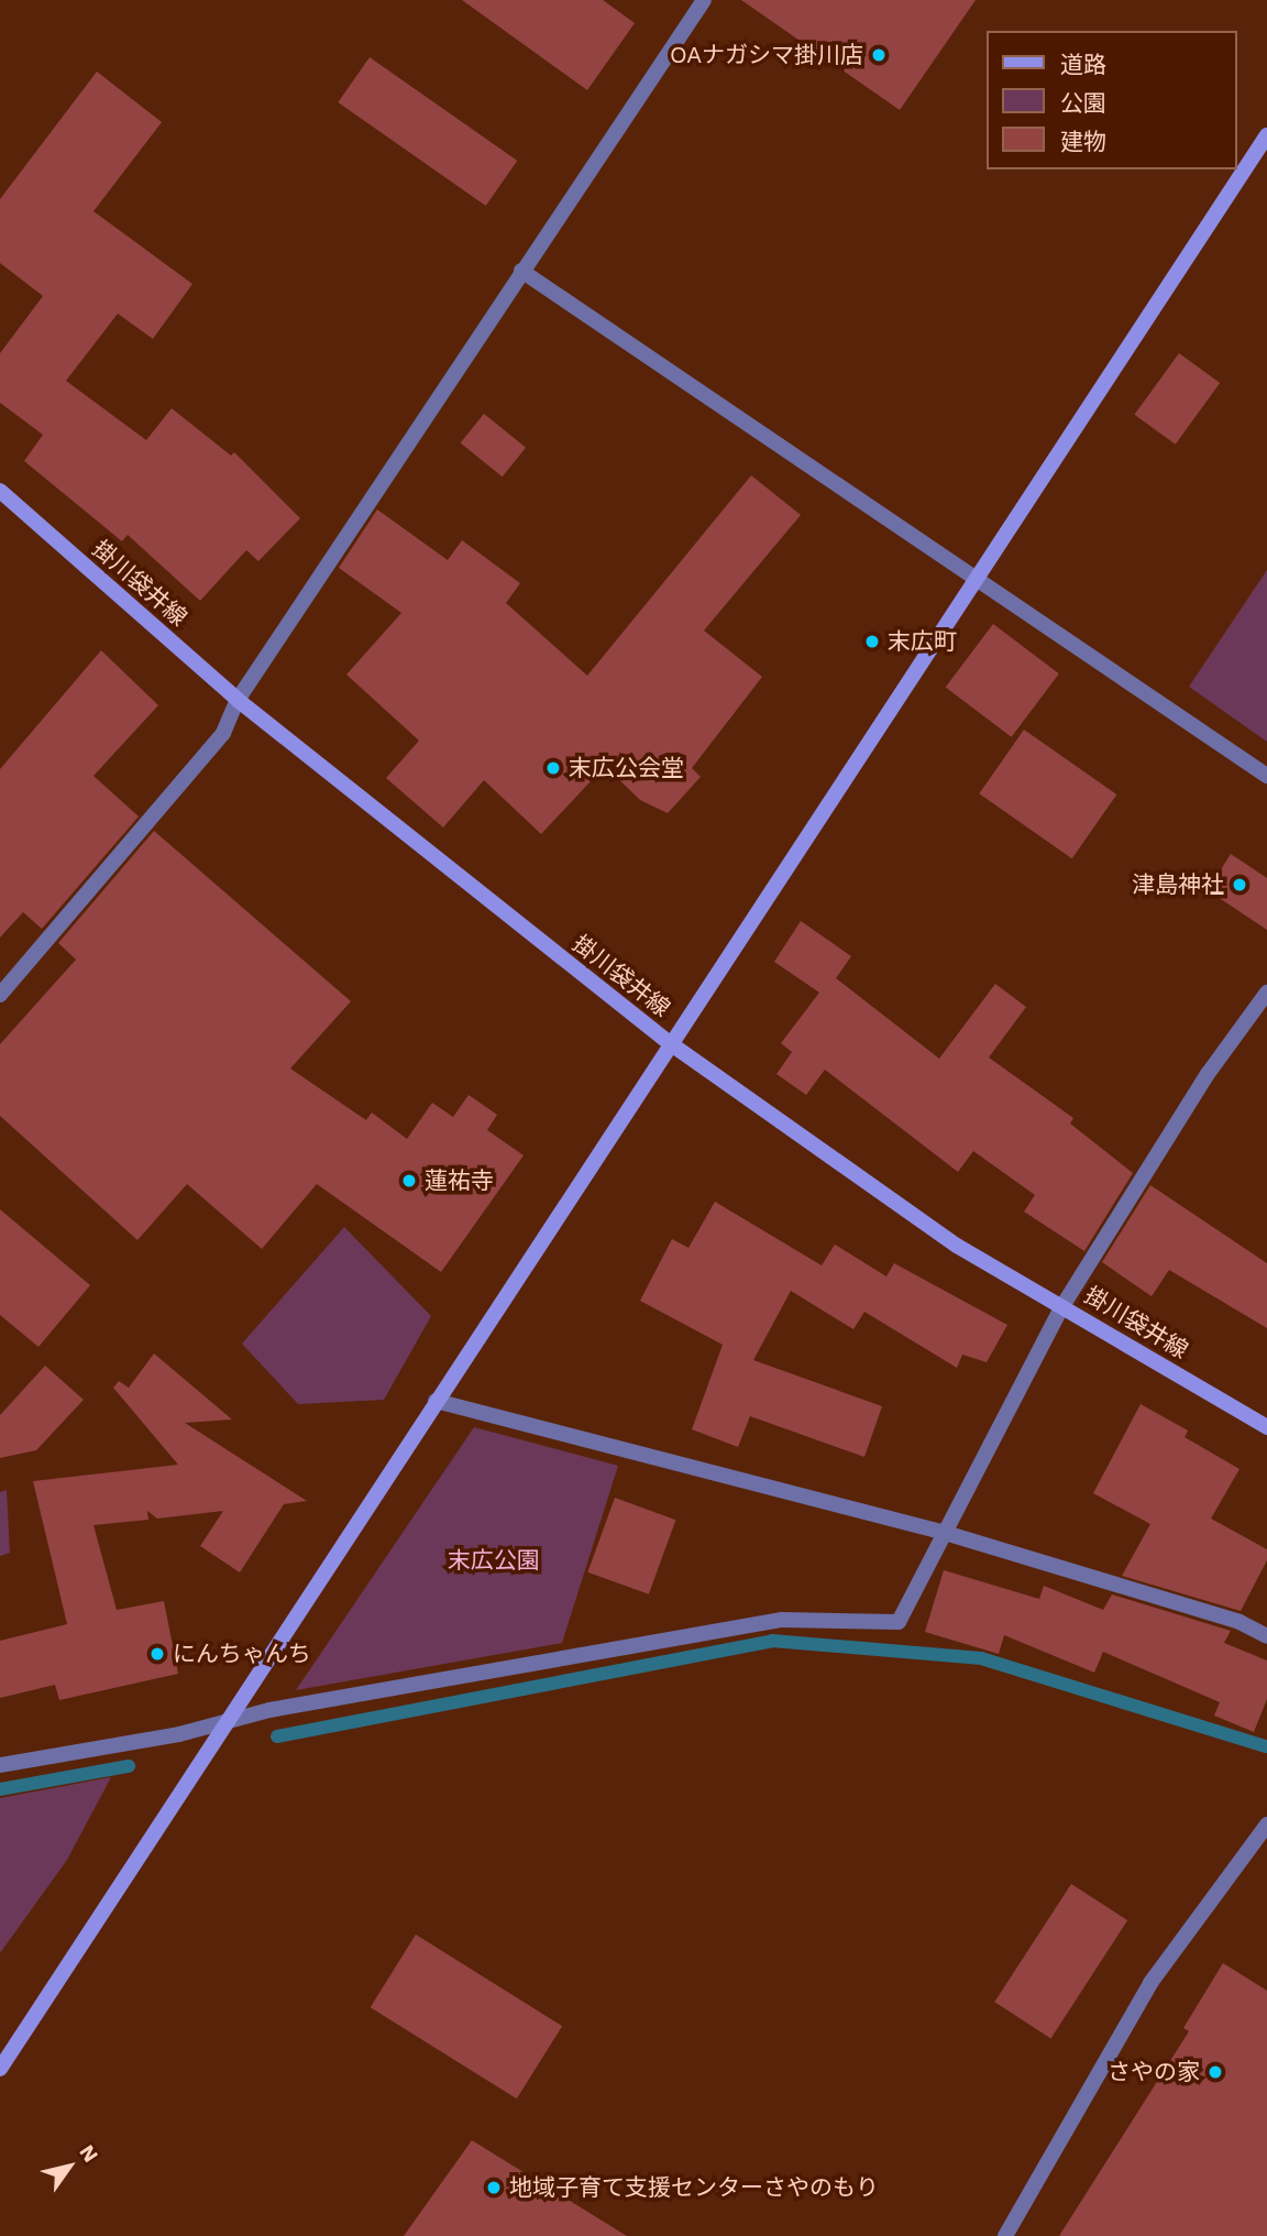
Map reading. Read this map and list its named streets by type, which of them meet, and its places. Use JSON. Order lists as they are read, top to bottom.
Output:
{
  "streets": {
    "street": ["掛川袋井線"]
  },
  "parks": ["末広公園"],
  "places": [
    "OAナガシマ掛川店",
    "末広町",
    "末広公会堂",
    "津島神社",
    "蓮祐寺",
    "にんちゃんち",
    "さやの家",
    "地域子育て支援センターさやのもり"
  ],
  "legend": ["道路", "公園", "建物"],
  "north": "top right"
}
